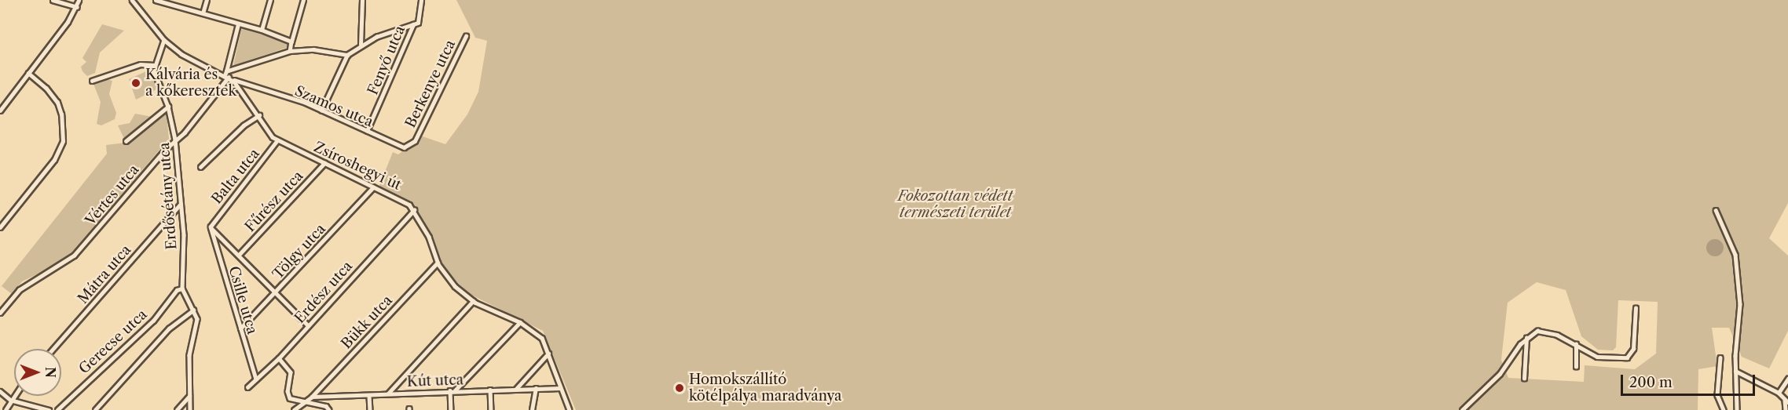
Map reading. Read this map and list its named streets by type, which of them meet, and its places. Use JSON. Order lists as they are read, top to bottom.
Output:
{
  "streets": {
    "street": [
      "Fenyő utca",
      "Berkenye utca",
      "Szamos utca",
      "Zsíroshegyi út",
      "Balta utca",
      "Vértes utca",
      "Erdősétány utca",
      "Fűrész utca",
      "Tölgy utca",
      "Mátra utca",
      "Erdész utca",
      "Csille utca",
      "Bükk utca",
      "Gerecse utca",
      "Kút utca"
    ]
  },
  "crossings": [
    ["Fenyő utca", "Szamos utca"],
    ["Berkenye utca", "Szamos utca"],
    ["Szamos utca", "Zsíroshegyi út"],
    ["Szamos utca", "Vértes utca"],
    ["Zsíroshegyi út", "Balta utca"],
    ["Zsíroshegyi út", "Vértes utca"],
    ["Zsíroshegyi út", "Fűrész utca"],
    ["Zsíroshegyi út", "Tölgy utca"],
    ["Zsíroshegyi út", "Erdész utca"],
    ["Zsíroshegyi út", "Bükk utca"],
    ["Zsíroshegyi út", "Kút utca"],
    ["Balta utca", "Csille utca"],
    ["Vértes utca", "Erdősétány utca"],
    ["Erdősétány utca", "Mátra utca"],
    ["Erdősétány utca", "Gerecse utca"],
    ["Tölgy utca", "Csille utca"],
    ["Erdész utca", "Csille utca"],
    ["Bükk utca", "Kút utca"]
  ],
  "parks": ["Fokozottan védett természeti terület"],
  "places": ["Kálvária és a kőkeresztek", "Homokszállító kötélpálya maradványa"],
  "scale_bar": "200 m",
  "north": "right"
}
